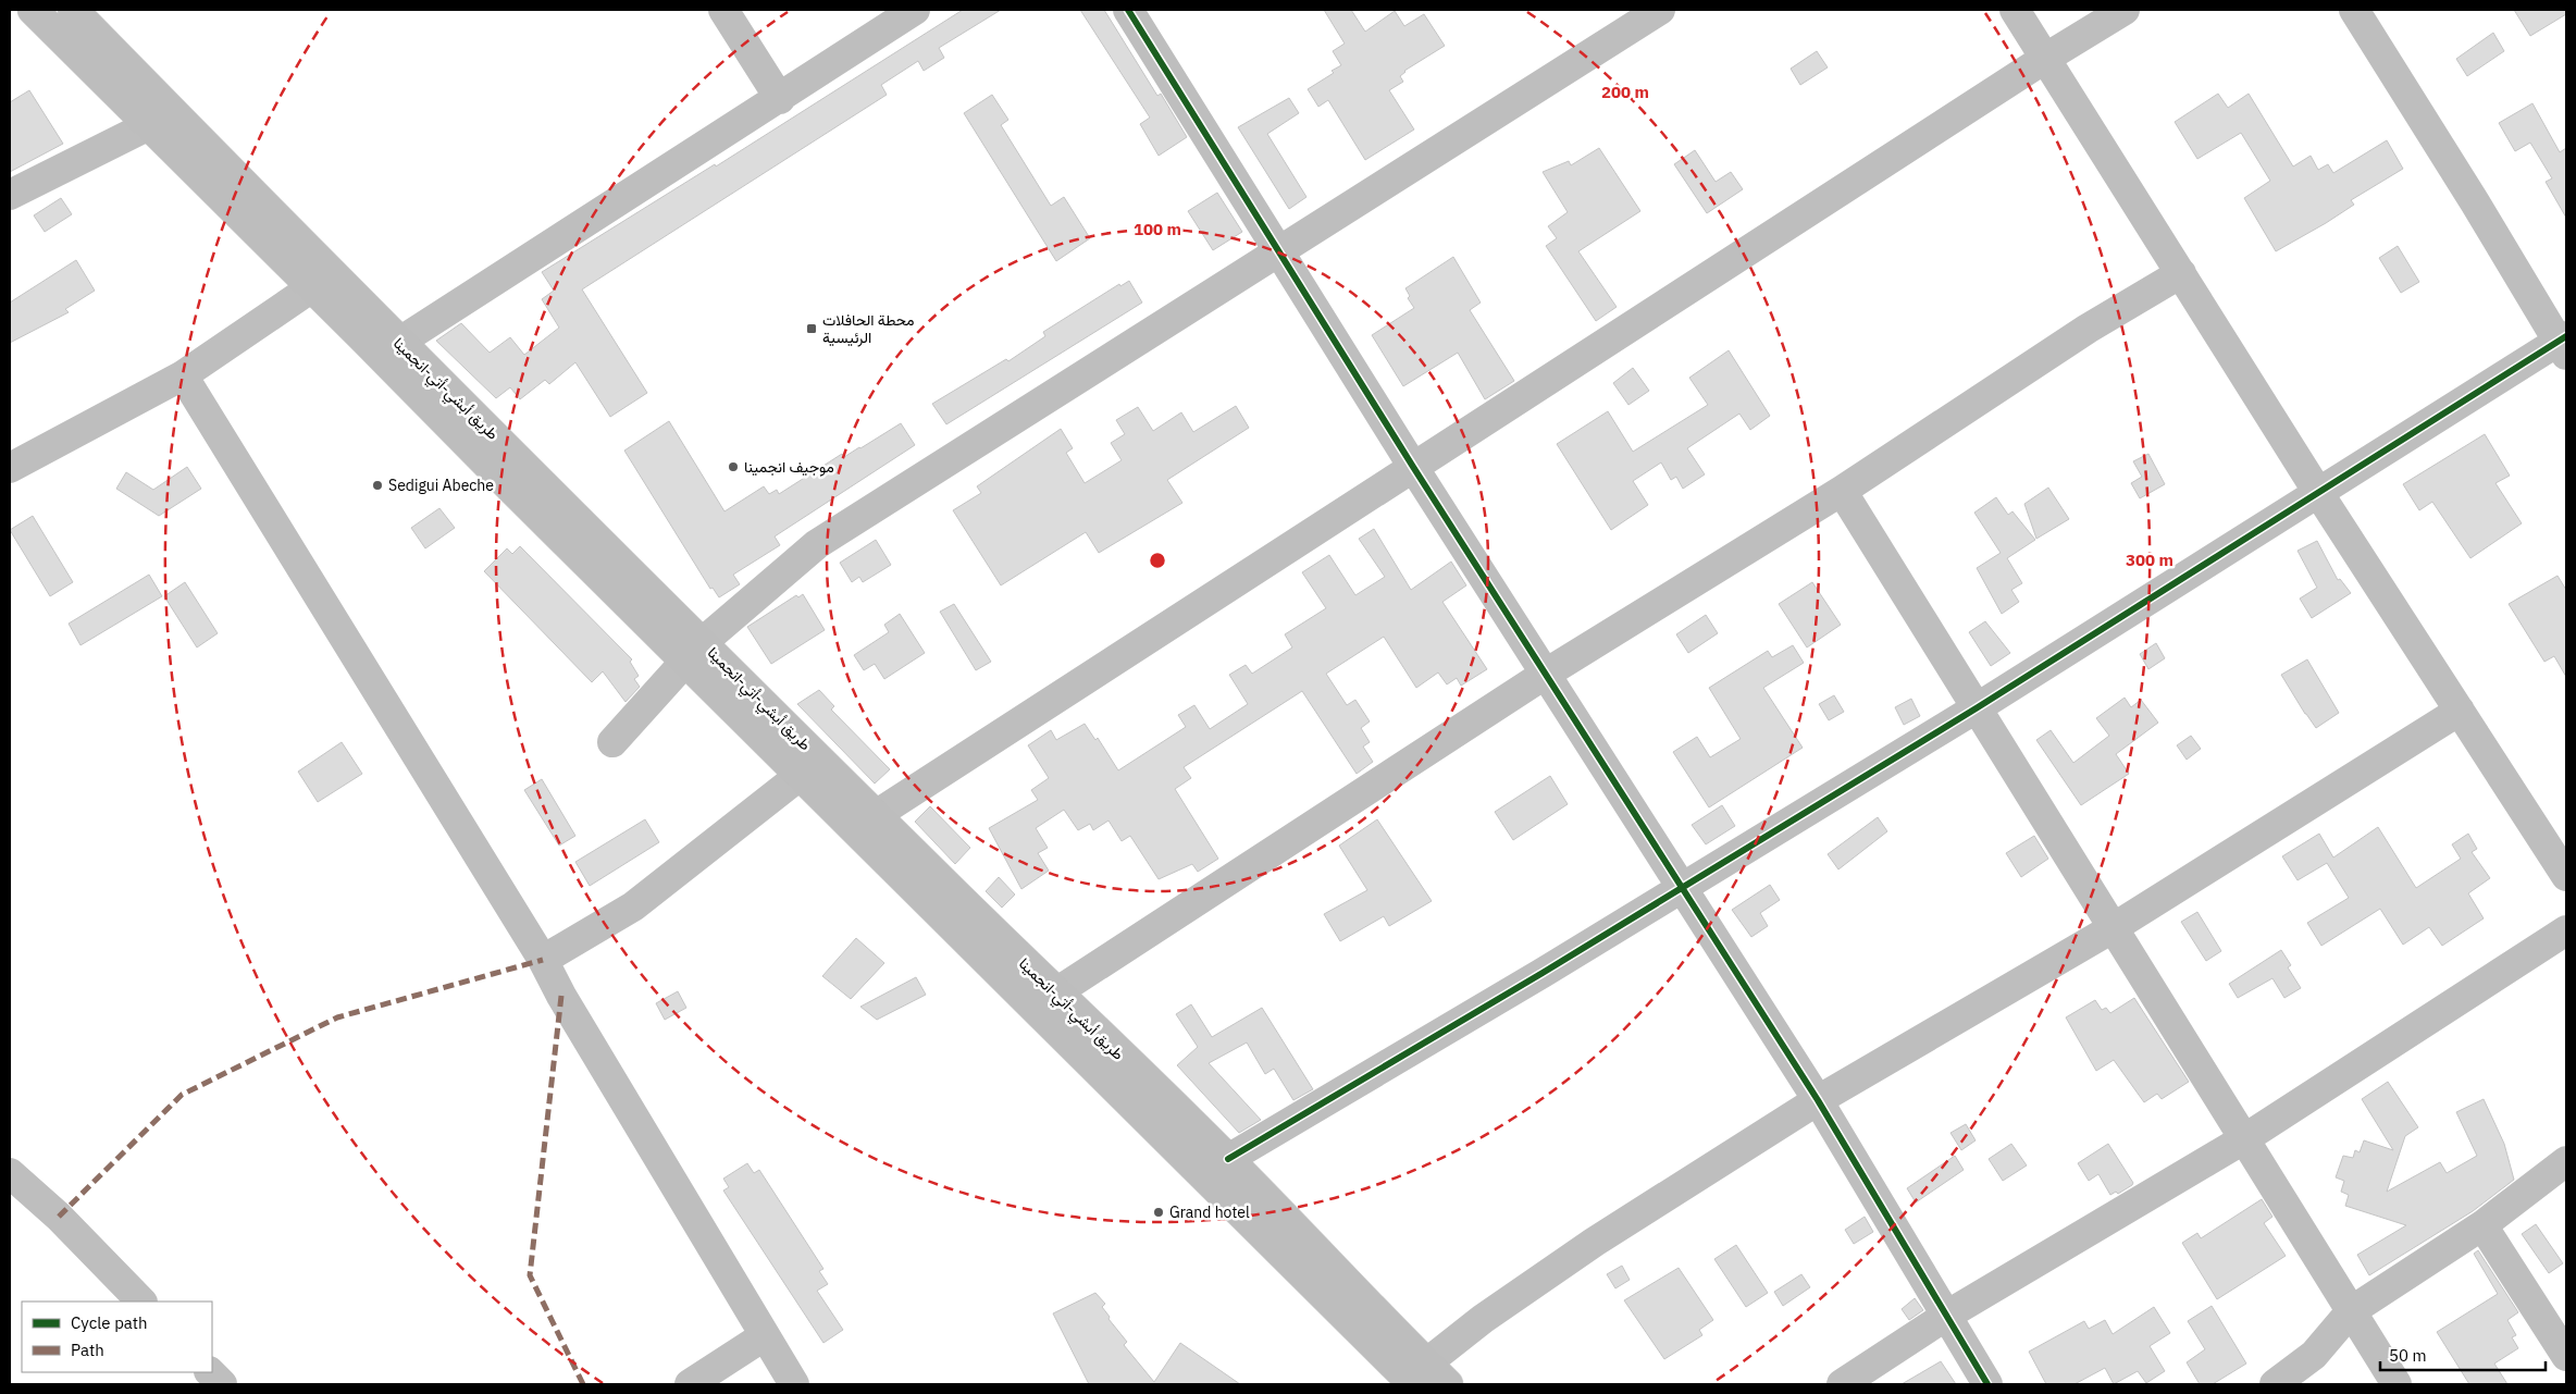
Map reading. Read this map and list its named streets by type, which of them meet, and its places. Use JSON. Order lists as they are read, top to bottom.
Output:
{
  "streets": {
    "highway": ["طريق أبشي-أتي-انجمينا"]
  },
  "places": {
    "transit": ["محطة الحافلات الرئيسية"],
    "other": ["موجيف انجمينا", "Sedigui Abeche", "Grand hotel"]
  },
  "legend": ["Cycle path", "Path"],
  "scale_bar": "50 m",
  "rings": ["200 m", "100 m", "300 m"]
}
